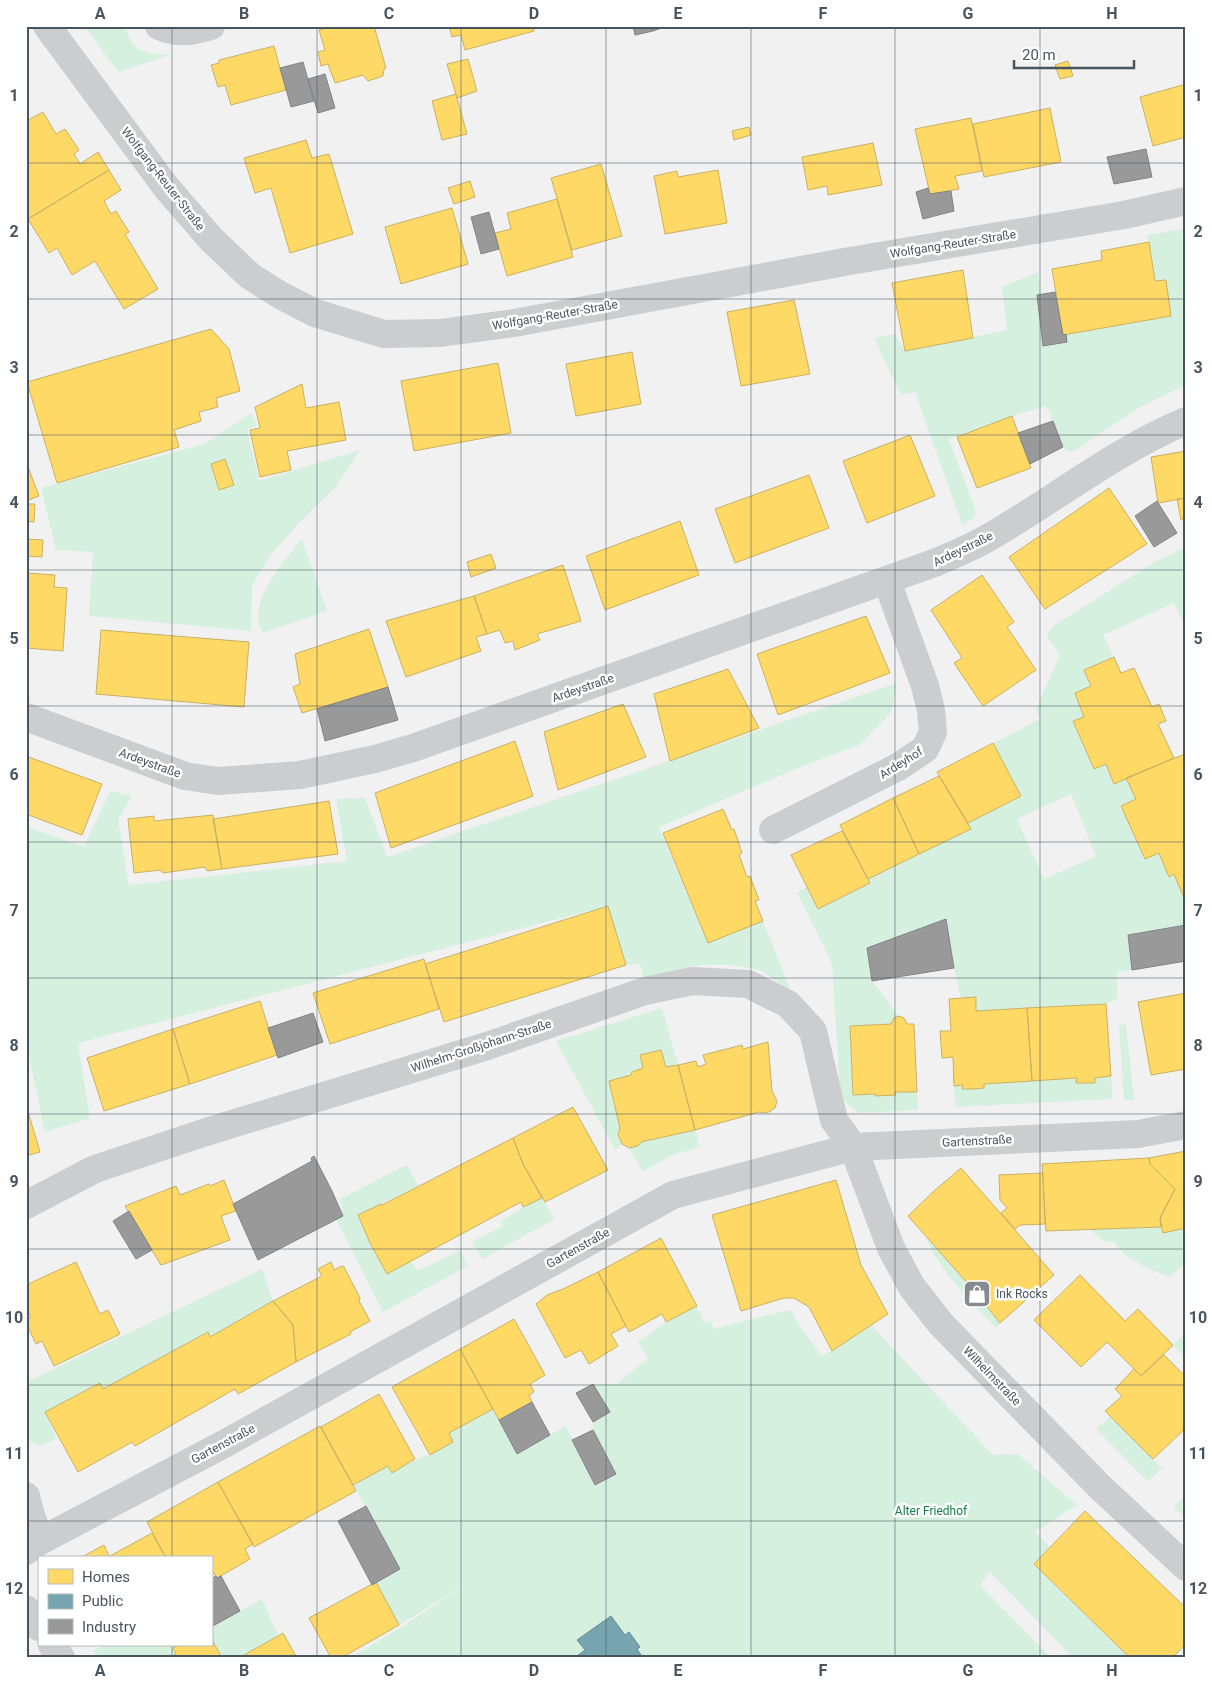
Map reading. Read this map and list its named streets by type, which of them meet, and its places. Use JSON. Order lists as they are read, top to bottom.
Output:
{
  "streets": {
    "street": [
      "Wolfgang-Reuter-Straße",
      "Ardeystraße",
      "Ardeyhof",
      "Wilhelm-Großjohann-Straße",
      "Gartenstraße",
      "Wilhelmstraße"
    ]
  },
  "crossings": [
    ["Ardeystraße", "Ardeyhof"],
    ["Wilhelm-Großjohann-Straße", "Gartenstraße"],
    ["Wilhelm-Großjohann-Straße", "Wilhelmstraße"],
    ["Gartenstraße", "Wilhelmstraße"]
  ],
  "parks": ["Alter Friedhof"],
  "places": {
    "shop": ["Ink Rocks"]
  },
  "legend": ["Homes", "Public", "Industry"],
  "scale_bar": "20 m",
  "grid": {
    "columns": [
      "A",
      "B",
      "C",
      "D",
      "E",
      "F",
      "G",
      "H"
    ],
    "rows": [
      "1",
      "2",
      "3",
      "4",
      "5",
      "6",
      "7",
      "8",
      "9",
      "10",
      "11",
      "12"
    ]
  }
}
